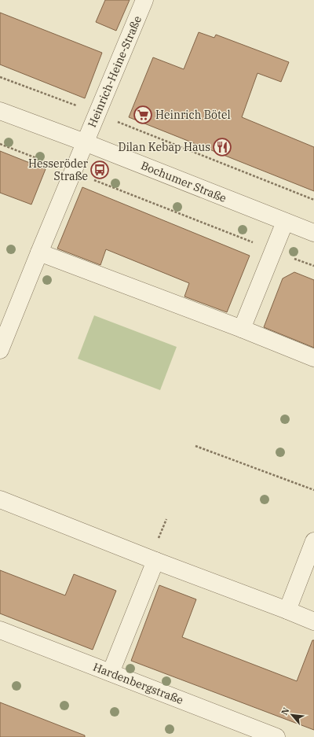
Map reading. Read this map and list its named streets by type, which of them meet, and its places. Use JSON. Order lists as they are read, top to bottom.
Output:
{
  "streets": {
    "street": ["Heinrich-Heine-Straße", "Bochumer Straße", "Hardenbergstraße"]
  },
  "crossings": [
    ["Heinrich-Heine-Straße", "Bochumer Straße"]
  ],
  "places": {
    "supermarket": ["Heinrich Bötel"],
    "restaurant": ["Dilan Kebap Haus"],
    "bus stop": ["Hesseröder Straße"]
  },
  "north": "top left"
}
